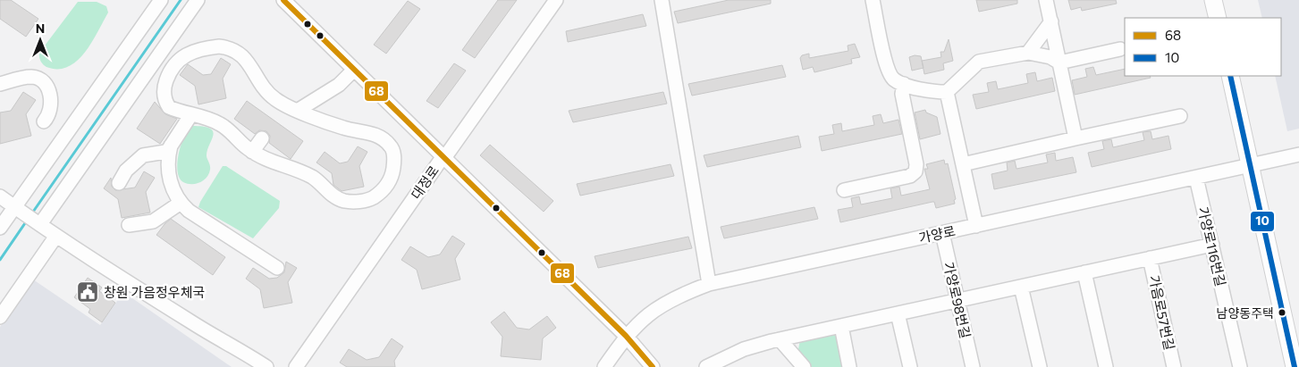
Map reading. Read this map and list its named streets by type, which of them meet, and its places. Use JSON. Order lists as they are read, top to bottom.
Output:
{
  "streets": {
    "street": [
      "대정로",
      "가양로",
      "가양로116번길",
      "가양로98번길",
      "가음로57번길"
    ]
  },
  "crossings": [
    ["가양로", "가양로116번길"],
    ["가양로", "가양로98번길"],
    ["가양로116번길", "가음로57번길"],
    ["가양로98번길", "가음로57번길"]
  ],
  "places": {
    "public building": ["창원 가음정우체국"],
    "other": ["남양동주택"]
  },
  "lines": ["transit line 68", "transit line 10"],
  "legend": ["68", "10"],
  "north": "top"
}
